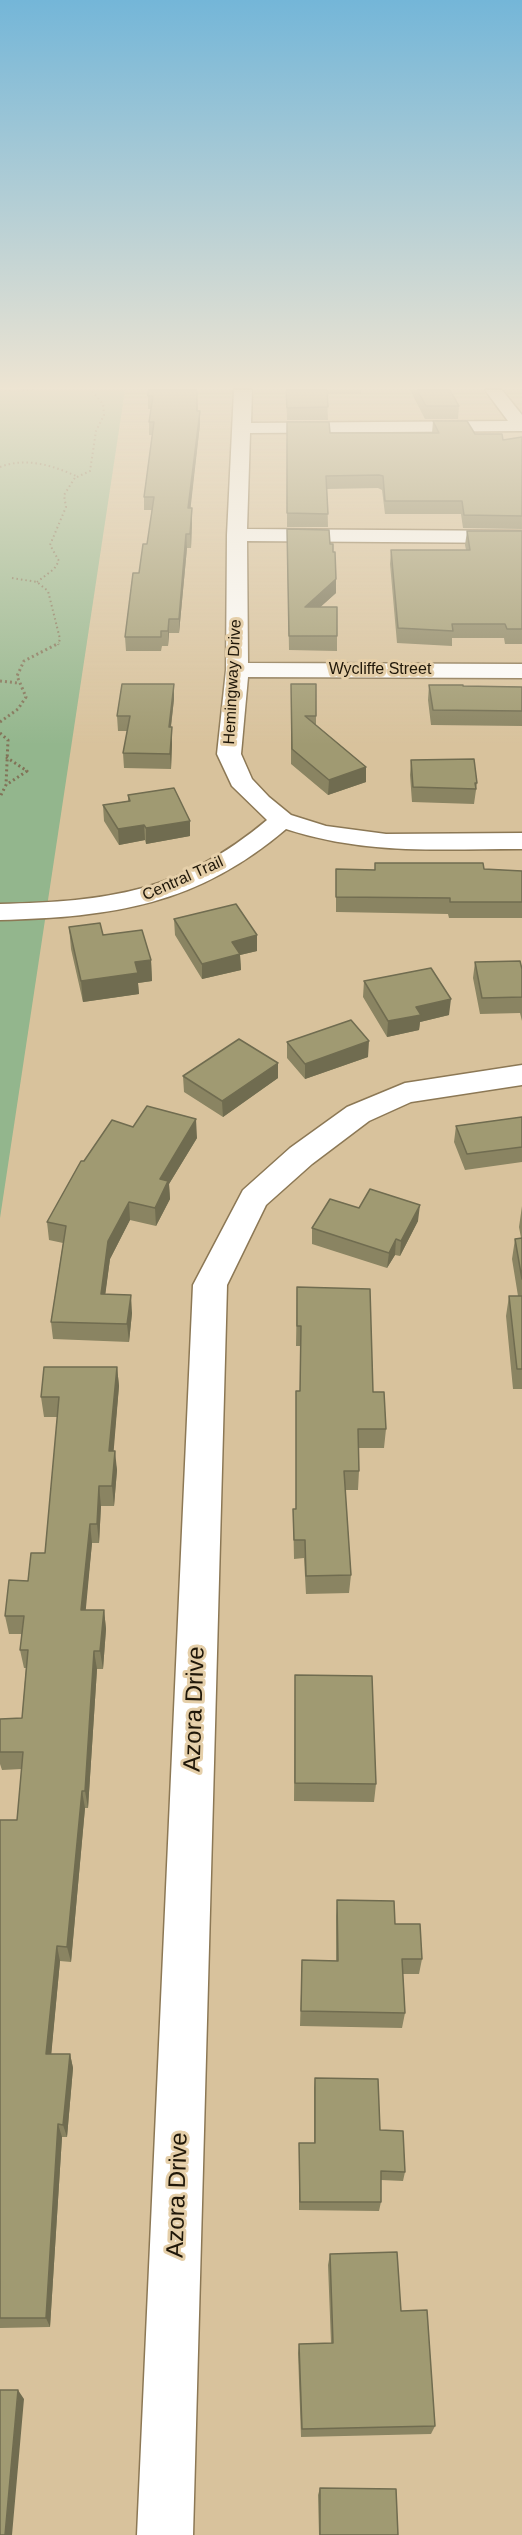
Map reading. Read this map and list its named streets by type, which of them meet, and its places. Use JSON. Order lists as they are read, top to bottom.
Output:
{
  "streets": {
    "street": [
      "Wycliffe Street",
      "Hemingway Drive",
      "Central Trail",
      "Azora Drive"
    ]
  },
  "crossings": [
    ["Wycliffe Street", "Hemingway Drive"],
    ["Hemingway Drive", "Central Trail"]
  ]
}
